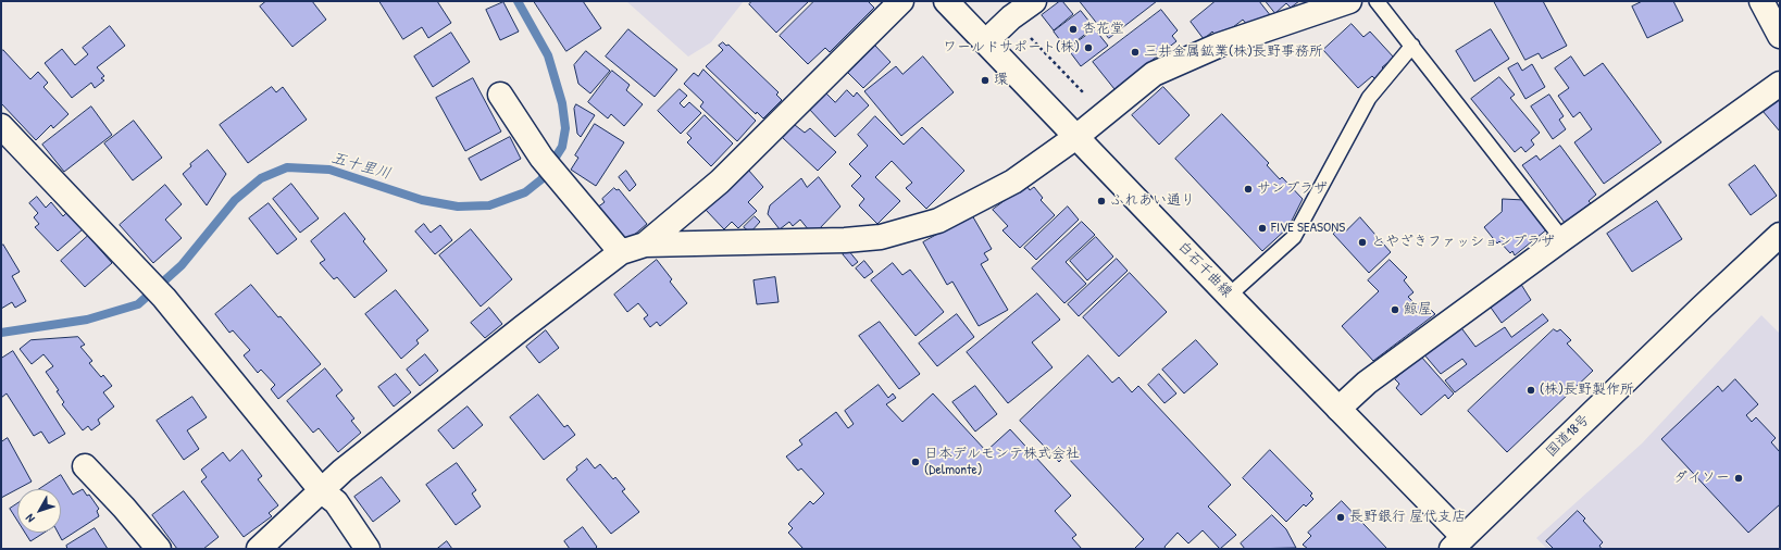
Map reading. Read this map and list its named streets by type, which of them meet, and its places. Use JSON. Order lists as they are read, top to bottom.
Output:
{
  "streets": {
    "main road": ["白石千曲線", "国道18号"]
  },
  "crossings": [
    ["白石千曲線", "国道18号"]
  ],
  "water": ["五十里川"],
  "places": [
    "杏花堂",
    "ワールドサポート(株)",
    "三井金属鉱業(株)長野事務所",
    "環",
    "サンプラザ",
    "ふれあい通り",
    "FIVE SEASONS",
    "とやざきファッションプラザ",
    "鯨屋",
    "(株)長野製作所",
    "日本デルモンテ株式会社 (Delmonte)",
    "ダイソー",
    "長野銀行 屋代支店"
  ],
  "north": "bottom left"
}
